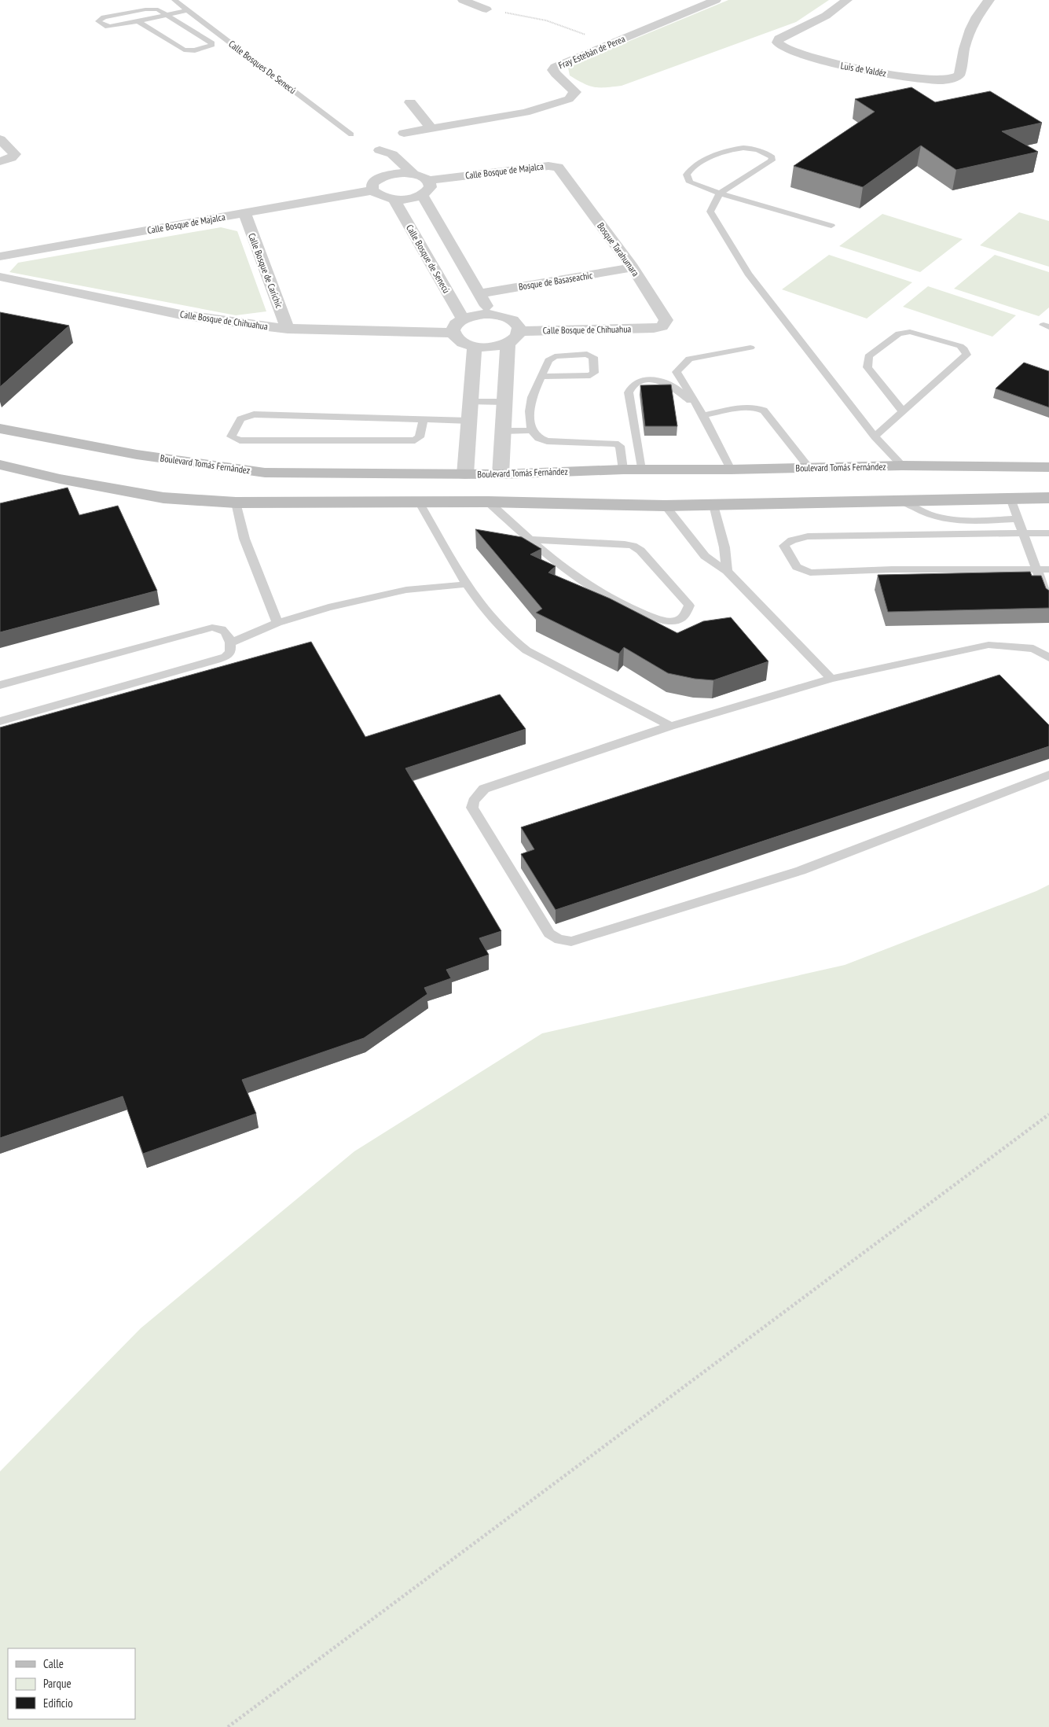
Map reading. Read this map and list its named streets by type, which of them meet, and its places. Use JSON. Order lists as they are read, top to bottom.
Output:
{
  "streets": {
    "main road": ["Boulevard Tomás Fernández"],
    "street": [
      "Fray Estebán de Perea",
      "Luis de Valdéz",
      "Calle Bosque de Majalca",
      "Bosque Tarahumara",
      "Calle Bosque de Senecú",
      "Calle Bosque de Carichic",
      "Bosque de Basaseachic",
      "Calle Bosque de Chihuahua"
    ],
    "lane": ["Calle Bosques De Senecú"]
  },
  "crossings": [
    ["Calle Bosque de Majalca", "Bosque Tarahumara"],
    ["Calle Bosque de Majalca", "Calle Bosque de Carichic"],
    ["Bosque Tarahumara", "Bosque de Basaseachic"],
    ["Bosque Tarahumara", "Calle Bosque de Chihuahua"],
    ["Calle Bosque de Carichic", "Calle Bosque de Chihuahua"]
  ],
  "legend": ["Calle", "Parque", "Edificio"]
}
